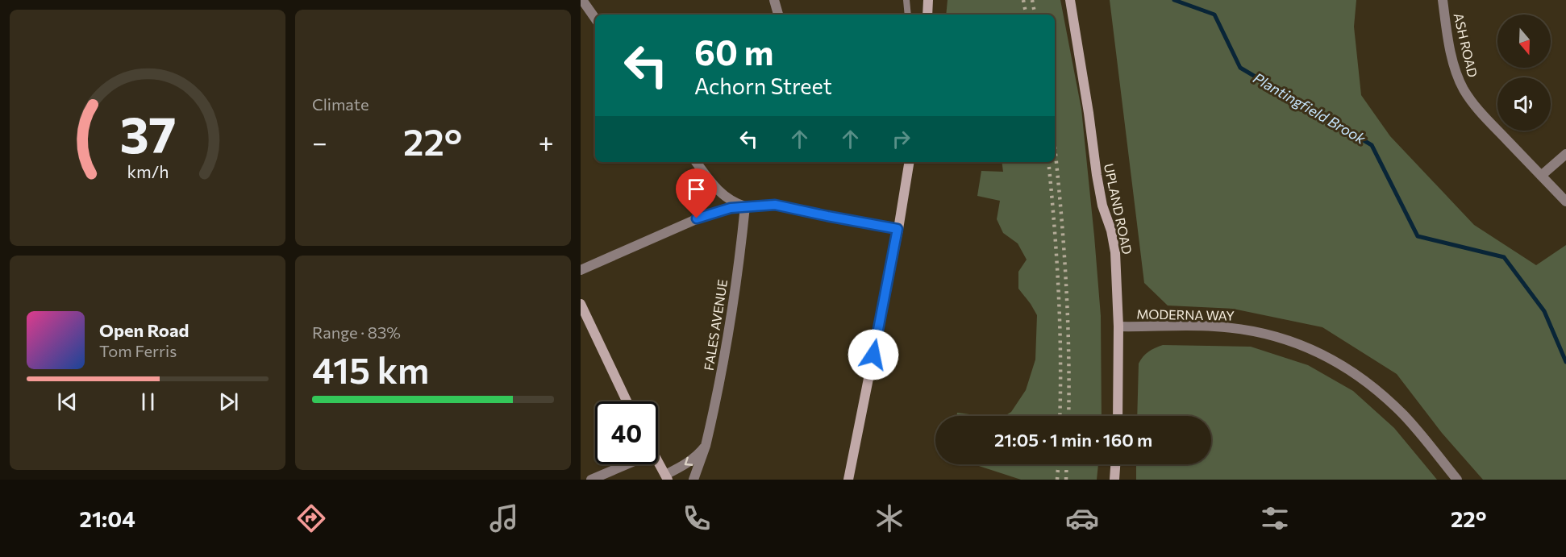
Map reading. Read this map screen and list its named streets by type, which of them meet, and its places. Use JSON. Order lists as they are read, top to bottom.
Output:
{
  "streets": {
    "street": [
      "ASH ROAD",
      "UPLAND ROAD",
      "MODERNA WAY",
      "FALES AVENUE"
    ]
  },
  "crossings": [
    ["UPLAND ROAD", "MODERNA WAY"]
  ],
  "water": ["Plantingfield Brook"],
  "north": "bottom",
  "page": {
    "tile": [
      "Climate",
      ["Range · 83%", "415 km"]
    ],
    "turn": ["60 m", "Achorn Street"],
    "heat": ["−", "22°", "+"],
    "song": ["Open Road", "Tom Ferris"],
    "limit": "40",
    "trip": "21:05 · 1 min · 160 m",
    "tabs": ["21:04", "22°"],
    "gauge": ["37", "km/h"]
  }
}
